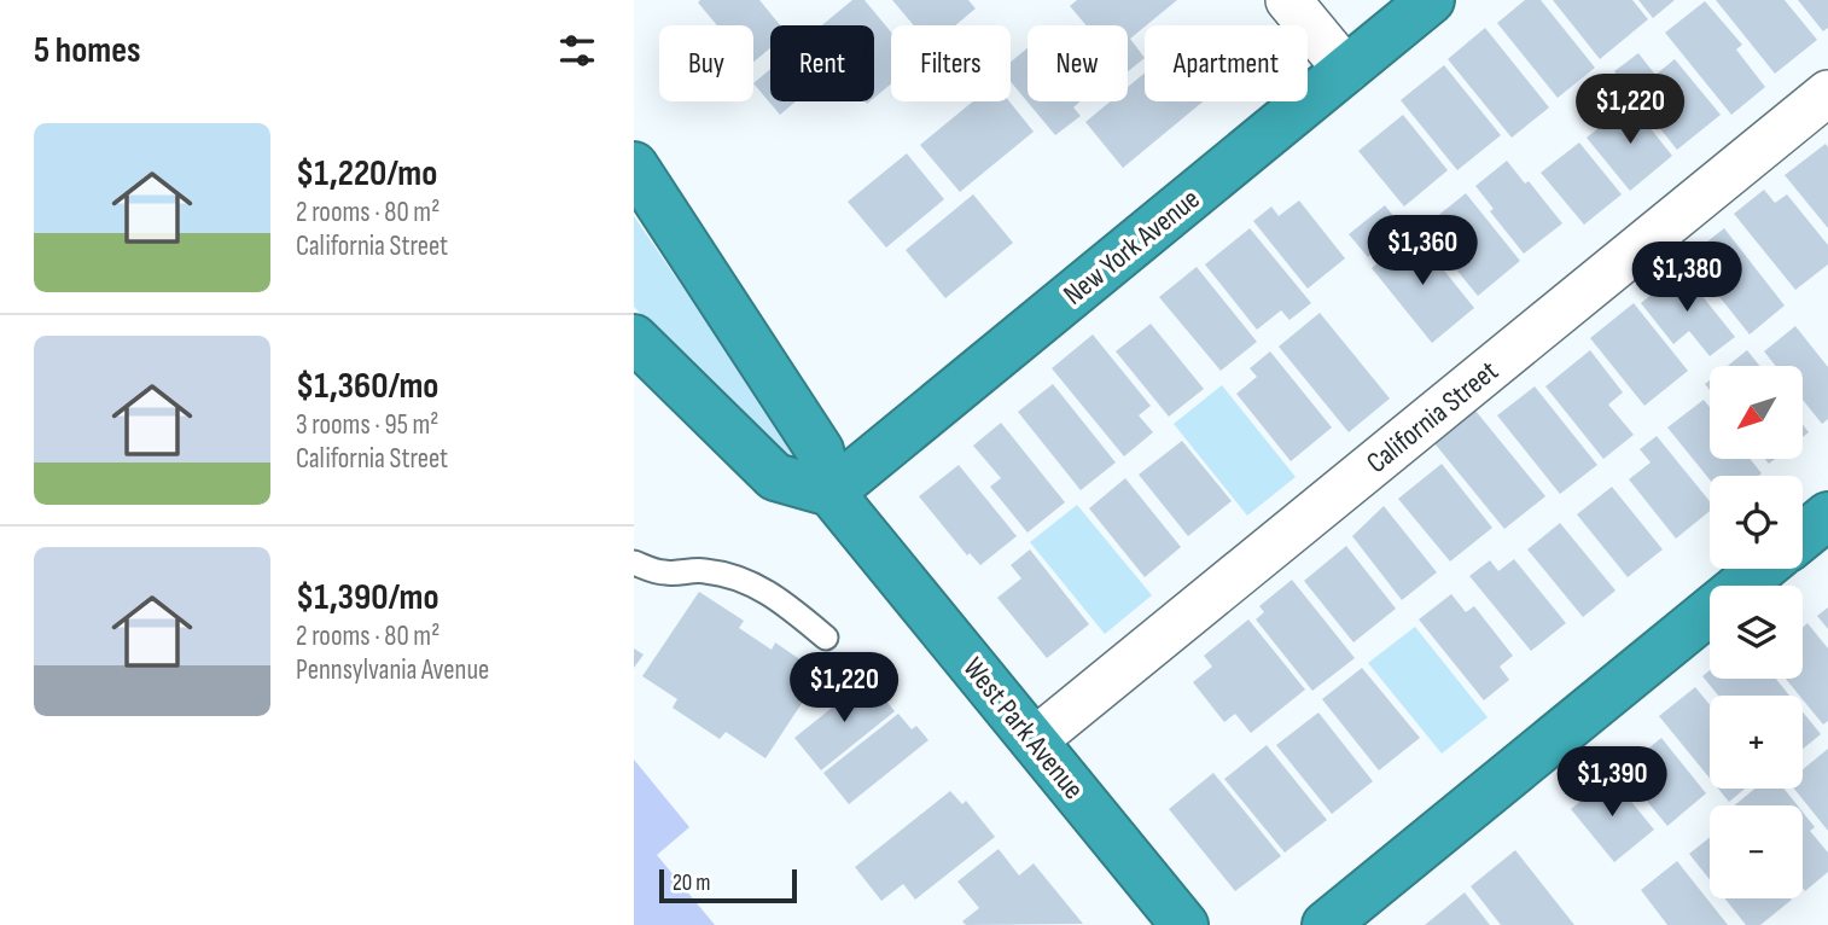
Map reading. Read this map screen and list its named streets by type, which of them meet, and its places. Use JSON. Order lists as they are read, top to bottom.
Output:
{
  "streets": {
    "highway": ["New York Avenue", "West Park Avenue"],
    "street": ["California Street"]
  },
  "crossings": [
    ["New York Avenue", "West Park Avenue"],
    ["California Street", "West Park Avenue"]
  ],
  "scale_bar": "20 m",
  "north": "bottom left",
  "page": {
    "heading": "5 homes",
    "chip": [
      "Buy",
      "Rent",
      "Filters",
      "New",
      "Apartment"
    ],
    "price": [
      "$1,220",
      "$1,360",
      "$1,380",
      "$1,220",
      "$1,390"
    ],
    "list": [
      {
        "name": "$1,220/mo",
        "note": "2 rooms · 80 m² · California Street"
      },
      {
        "name": "$1,360/mo",
        "note": "3 rooms · 95 m² · California Street"
      },
      {
        "name": "$1,390/mo",
        "note": "2 rooms · 80 m² · Pennsylvania Avenue"
      }
    ],
    "map_buttons": ["+", "−"],
    "scale": "20 m"
  }
}
